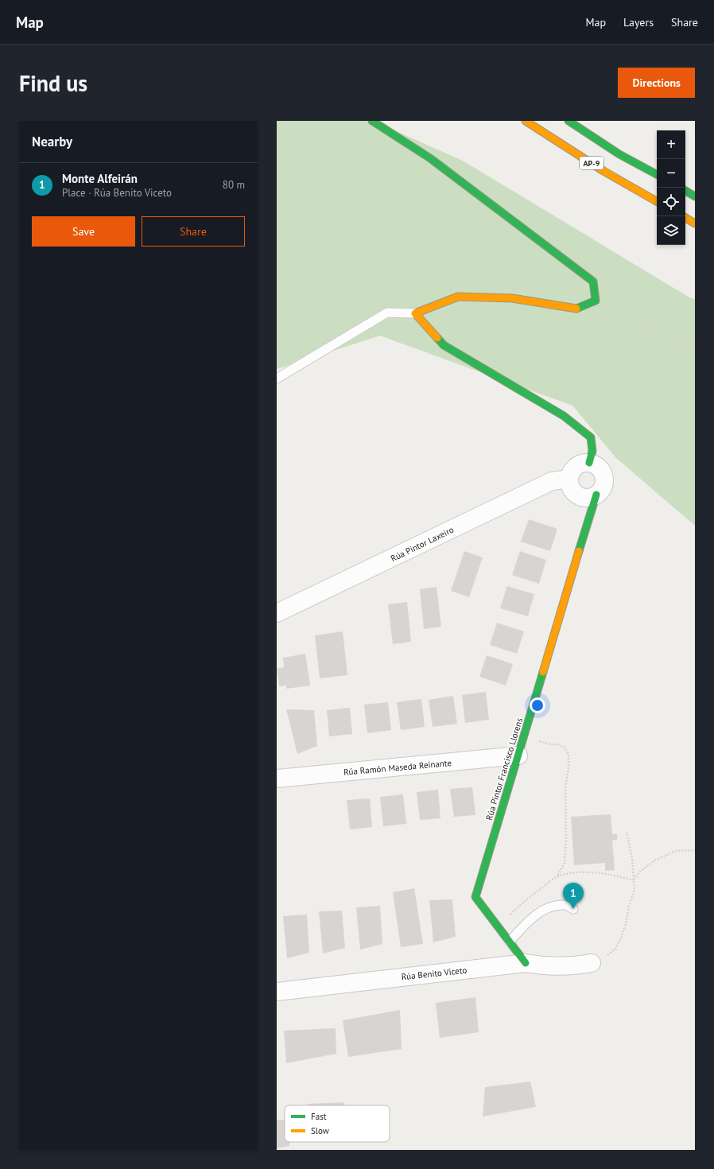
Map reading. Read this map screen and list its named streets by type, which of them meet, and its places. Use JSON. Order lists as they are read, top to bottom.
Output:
{
  "streets": {
    "main road": ["AP-9", "Rúa Pintor Francisco Llorens"],
    "street": ["Rúa Pintor Laxeiro", "Rúa Ramón Maseda Reinante", "Rúa Benito Viceto"]
  },
  "crossings": [
    ["Rúa Pintor Laxeiro", "Rúa Pintor Francisco Llorens"],
    ["Rúa Ramón Maseda Reinante", "Rúa Pintor Francisco Llorens"],
    ["Rúa Pintor Francisco Llorens", "Rúa Benito Viceto"]
  ],
  "legend": ["Fast", "Slow"],
  "page": {
    "header": "Map",
    "nav": ["Map", "Layers", "Share"],
    "buttons": [
      "Directions",
      ["Save", "Share"]
    ],
    "title": "Find us",
    "heading": "Nearby",
    "map_buttons": ["+", "−"],
    "list": [
      {
        "mark": "1",
        "name": "Monte Alfeirán",
        "note": "Place · Rúa Benito Viceto",
        "value": "80 m"
      }
    ],
    "pins": "1"
  }
}
